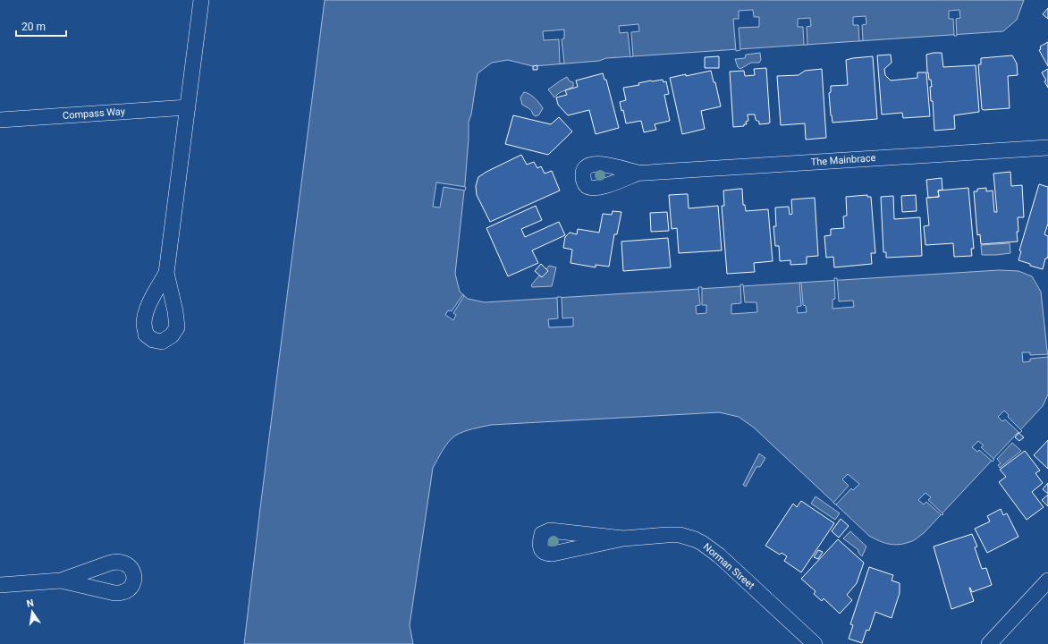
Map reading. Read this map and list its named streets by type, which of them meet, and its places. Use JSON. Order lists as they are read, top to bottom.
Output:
{
  "streets": {
    "street": ["Compass Way", "The Mainbrace", "Norman Street"]
  },
  "scale_bar": "20 m",
  "north": "top"
}
